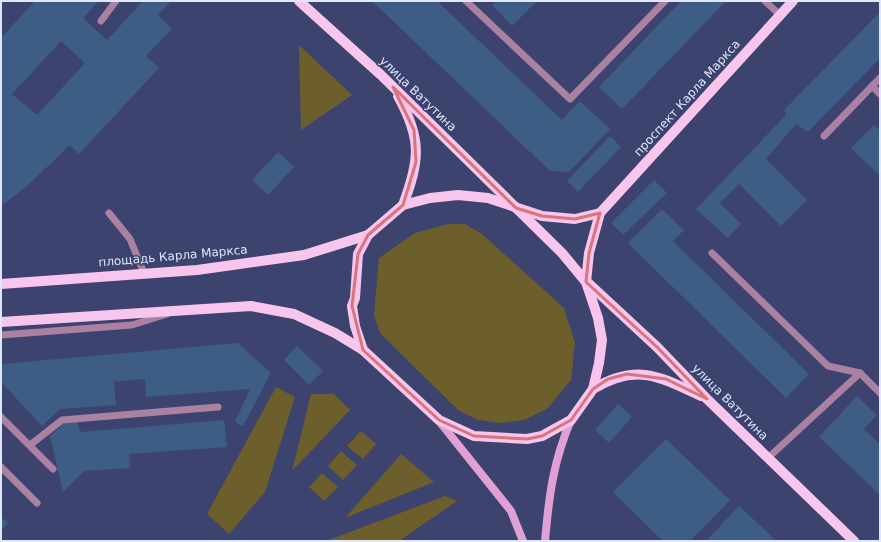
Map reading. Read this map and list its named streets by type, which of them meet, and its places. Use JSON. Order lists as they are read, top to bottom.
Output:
{
  "streets": {
    "main road": ["улица Ватутина", "проспект Карла Маркса", "площадь Карла Маркса"]
  },
  "crossings": [
    ["улица Ватутина", "площадь Карла Маркса"],
    ["проспект Карла Маркса", "площадь Карла Маркса"]
  ]
}
